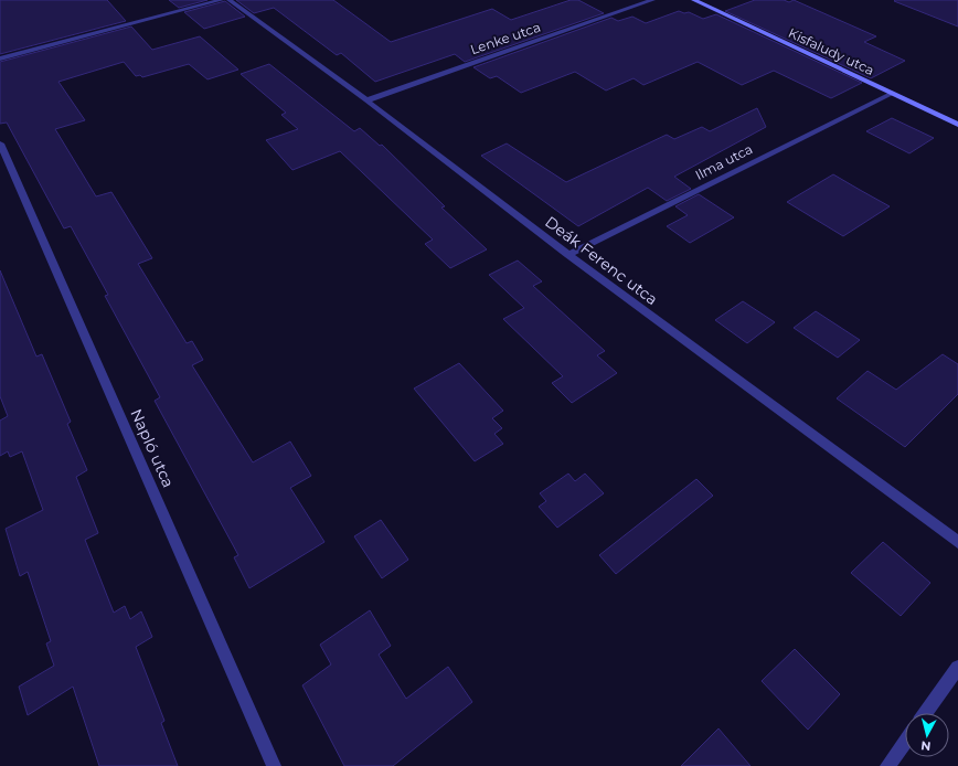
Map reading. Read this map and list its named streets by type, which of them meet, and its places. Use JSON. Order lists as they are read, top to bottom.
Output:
{
  "streets": {
    "street": [
      "Lenke utca",
      "Kisfaludy utca",
      "Ilma utca",
      "Deák Ferenc utca",
      "Napló utca"
    ]
  },
  "crossings": [
    ["Lenke utca", "Deák Ferenc utca"],
    ["Kisfaludy utca", "Ilma utca"],
    ["Ilma utca", "Deák Ferenc utca"]
  ],
  "north": "bottom"
}
